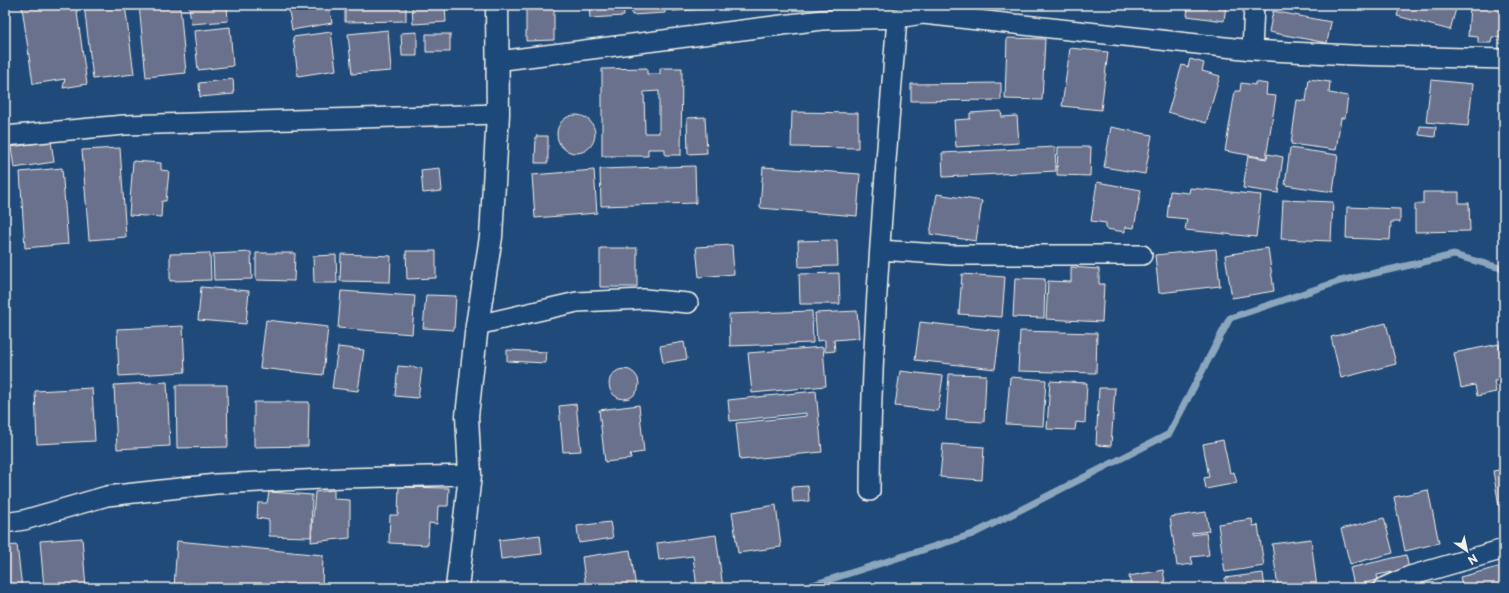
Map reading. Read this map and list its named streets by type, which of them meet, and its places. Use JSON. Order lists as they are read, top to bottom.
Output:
{
  "north": "bottom right"
}
